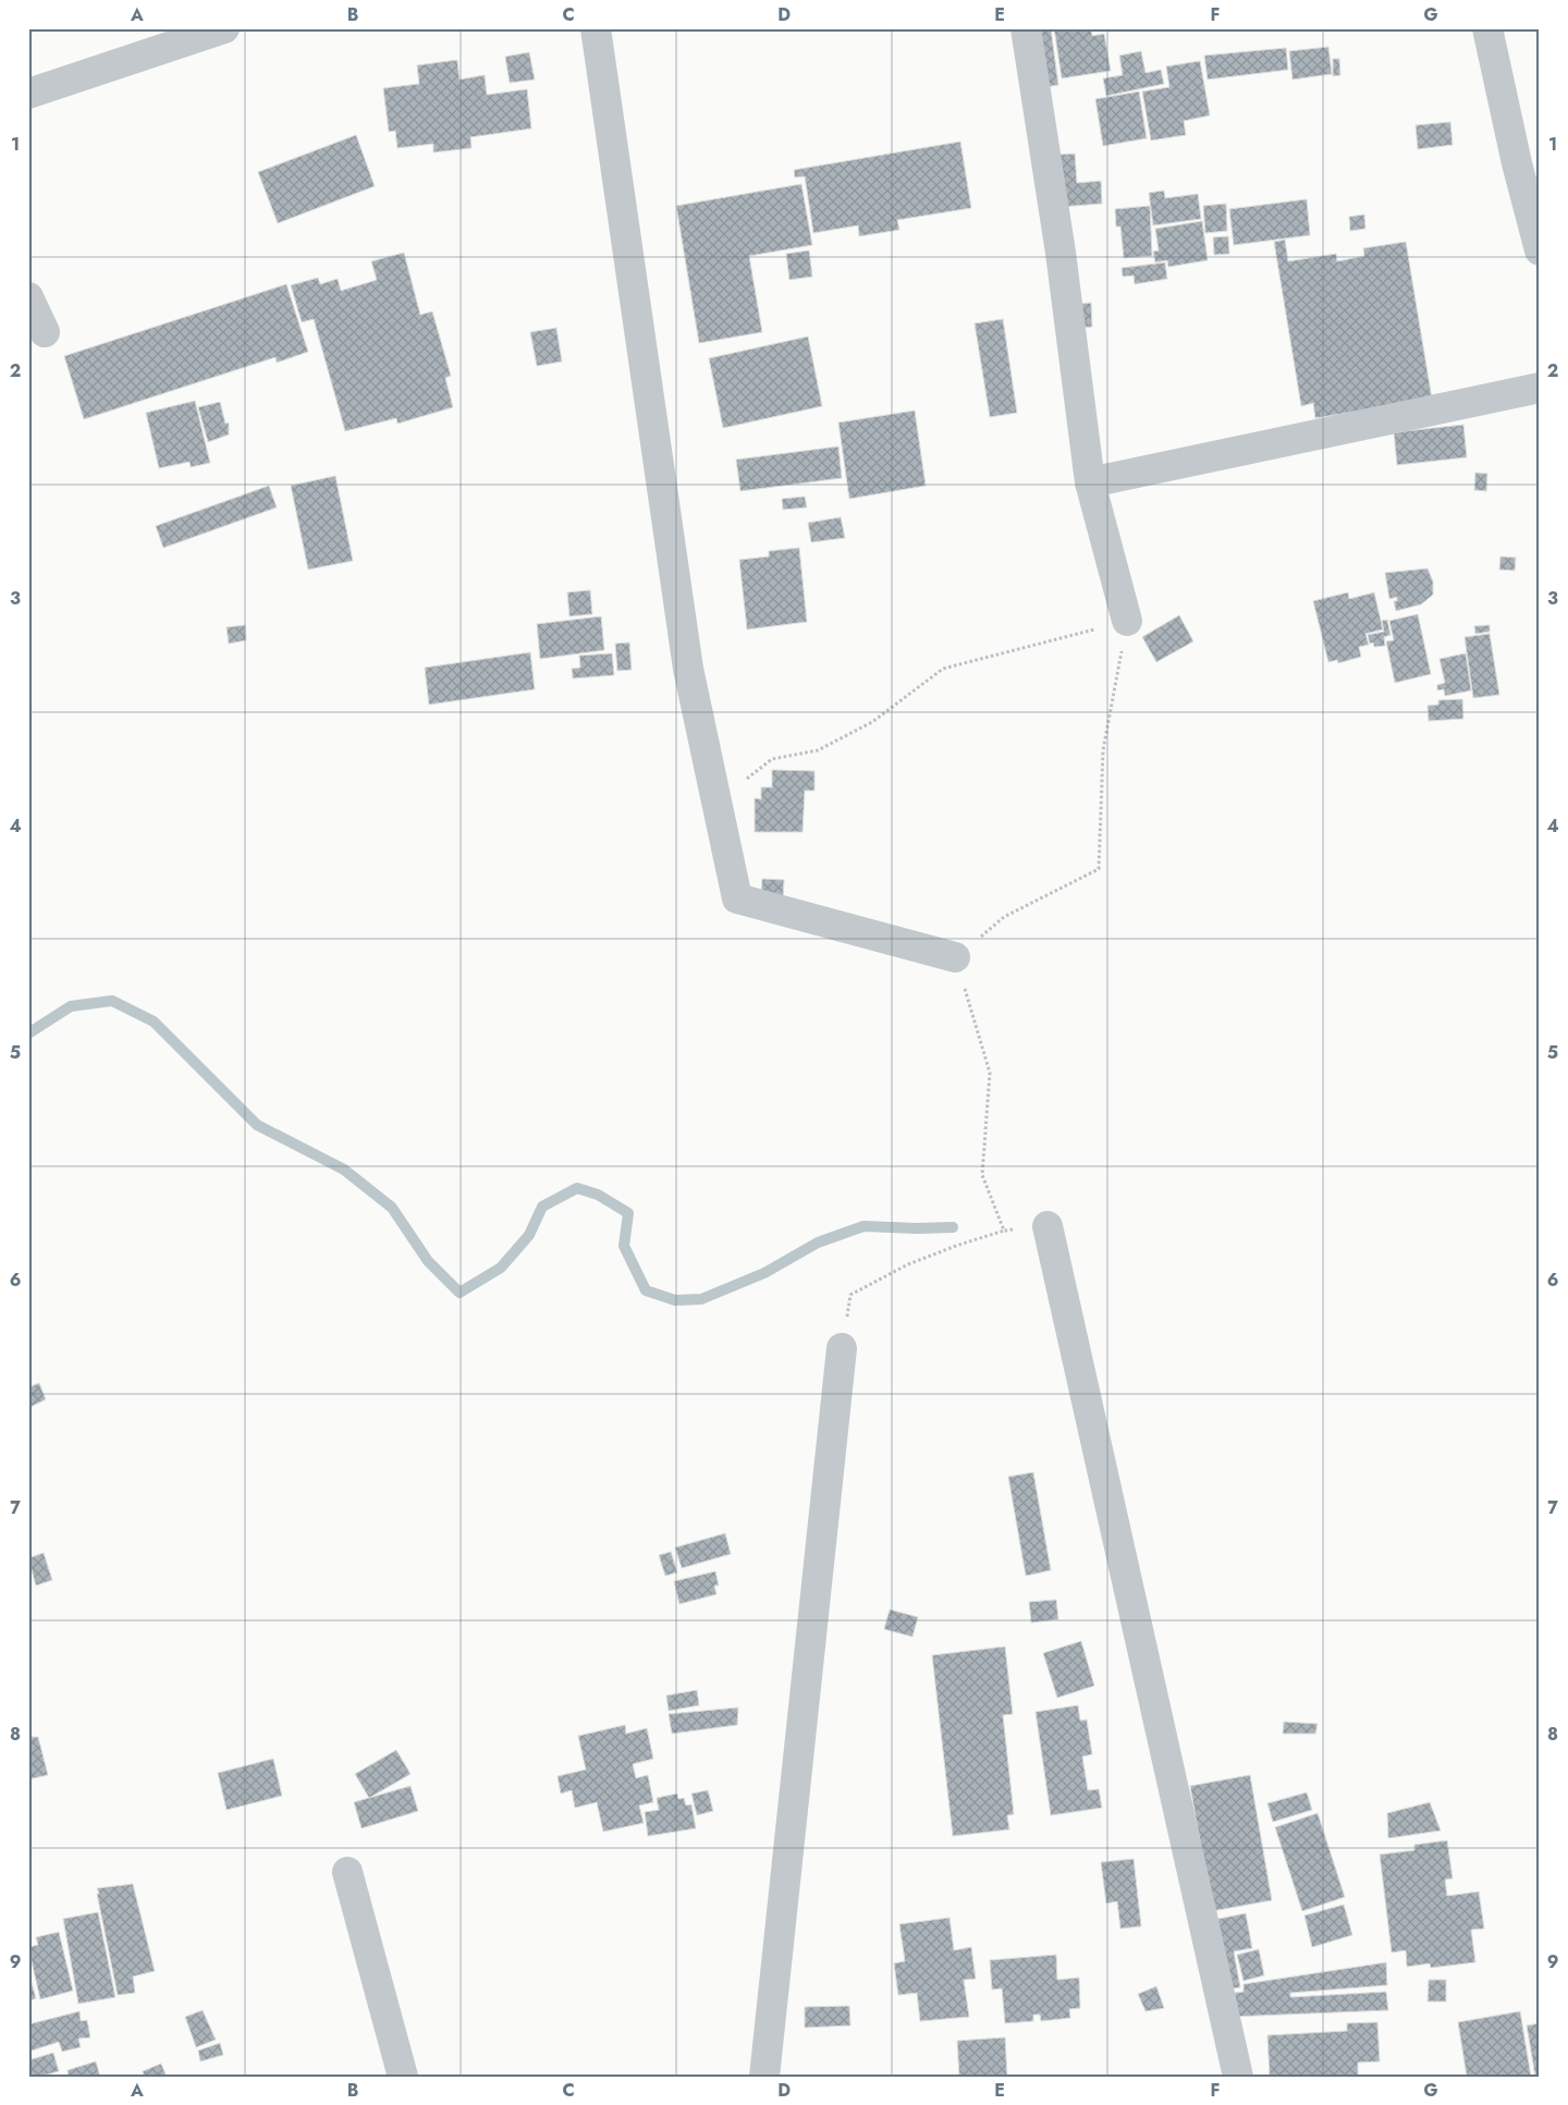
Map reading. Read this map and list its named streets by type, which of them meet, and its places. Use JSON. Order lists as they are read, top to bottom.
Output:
{
  "grid": {
    "columns": [
      "A",
      "B",
      "C",
      "D",
      "E",
      "F",
      "G"
    ],
    "rows": [
      "1",
      "2",
      "3",
      "4",
      "5",
      "6",
      "7",
      "8",
      "9"
    ]
  }
}
